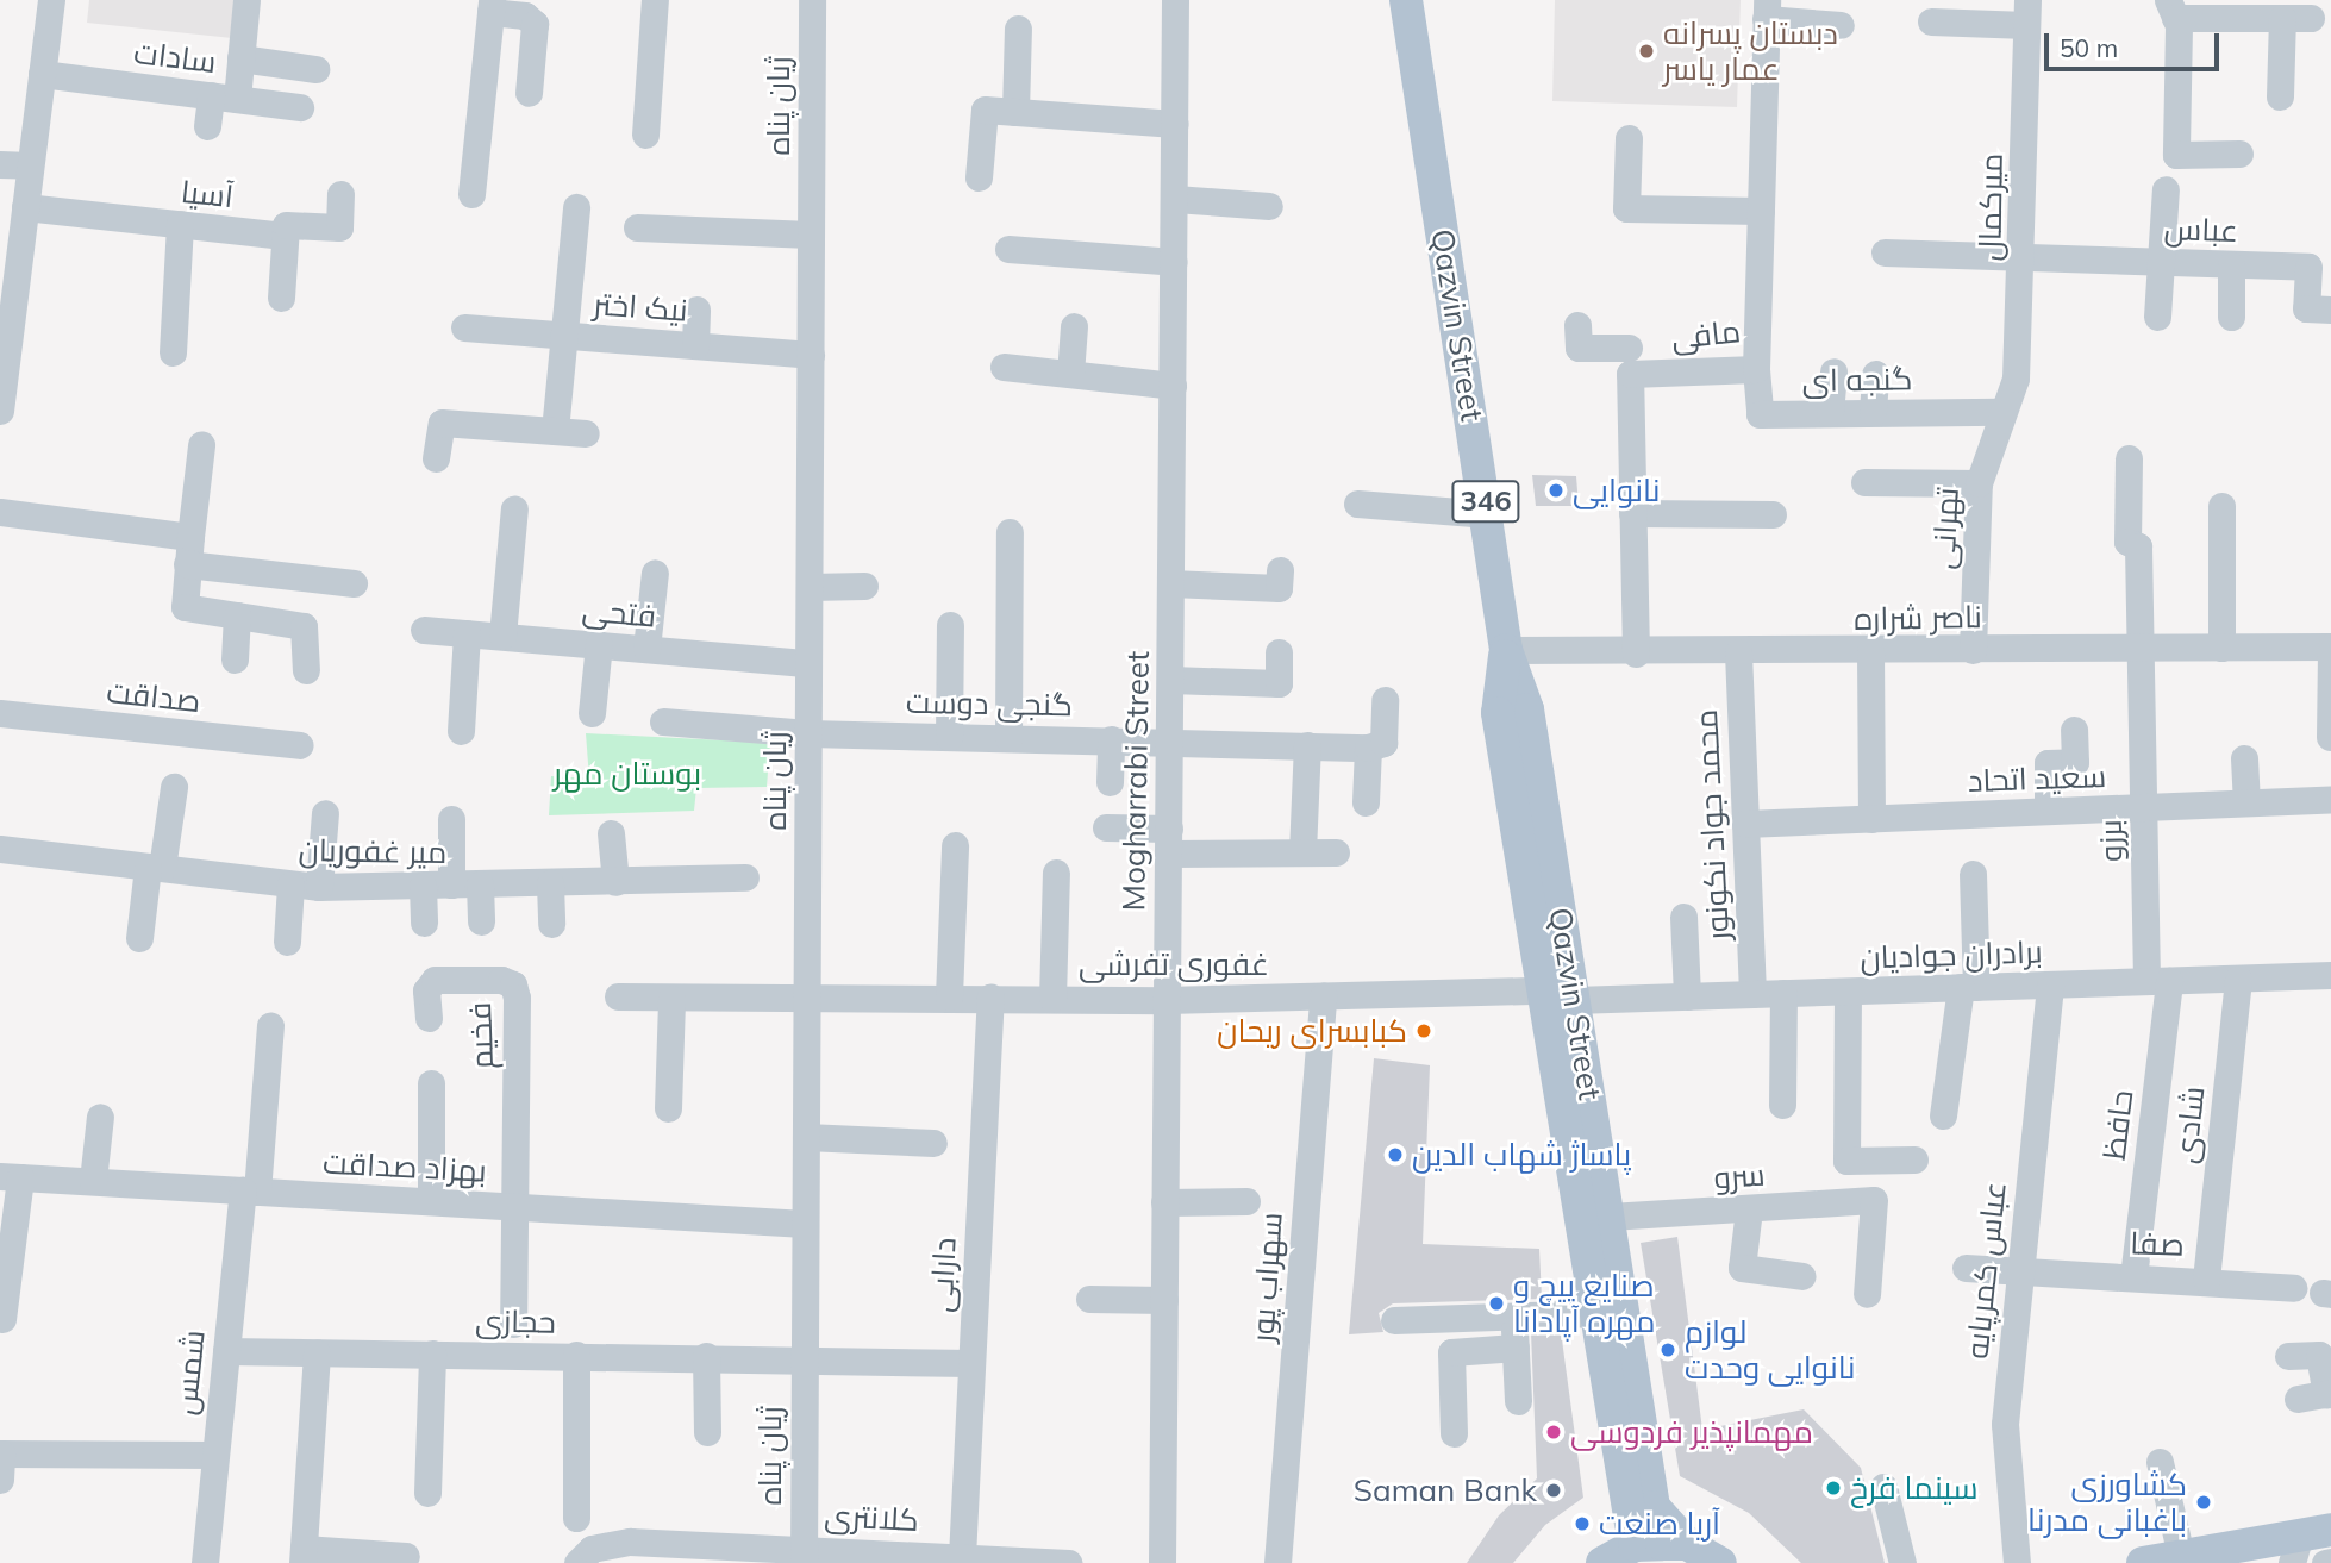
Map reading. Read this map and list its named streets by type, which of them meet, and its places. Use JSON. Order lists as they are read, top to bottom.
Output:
{
  "streets": {
    "main road": ["Qazvin Street", "346"],
    "street": [
      "سادات",
      "ژیان پناه",
      "آسیا",
      "میرکمال",
      "عباس",
      "نیک اختر",
      "مافی",
      "گنجه ای",
      "تهرانی",
      "فتحی",
      "ناصر شراره",
      "صداقت",
      "گنجی دوست",
      "سعید اتحاد",
      "Mogharrabi Street",
      "محمد جواد نکونور",
      "برزو",
      "میر غفوریان",
      "برادران جوادیان",
      "غفوری تفرشی",
      "فخیم",
      "حافظ",
      "شادی",
      "بهزاد صداقت",
      "سرو",
      "صفا",
      "عباس کمرپایه",
      "دارابی",
      "سهراب پور",
      "حجازی",
      "شمس",
      "کلانتری"
    ]
  },
  "crossings": [
    ["ژیان پناه", "نیک اختر"],
    ["ژیان پناه", "فتحی"],
    ["ژیان پناه", "گنجی دوست"],
    ["ژیان پناه", "غفوری تفرشی"],
    ["ژیان پناه", "بهزاد صداقت"],
    ["ژیان پناه", "حجازی"],
    ["ژیان پناه", "کلانتری"],
    ["میرکمال", "عباس"],
    ["میرکمال", "گنجه ای"],
    ["میرکمال", "تهرانی"],
    ["Qazvin Street", "ناصر شراره"],
    ["Qazvin Street", "برادران جوادیان"],
    ["Qazvin Street", "غفوری تفرشی"],
    ["Qazvin Street", "سرو"],
    ["مافی", "گنجه ای"],
    ["گنجه ای", "تهرانی"],
    ["تهرانی", "ناصر شراره"],
    ["ناصر شراره", "محمد جواد نکونور"],
    ["ناصر شراره", "برزو"],
    ["گنجی دوست", "Mogharrabi Street"],
    ["سعید اتحاد", "محمد جواد نکونور"],
    ["سعید اتحاد", "برزو"],
    ["Mogharrabi Street", "غفوری تفرشی"],
    ["محمد جواد نکونور", "برادران جوادیان"],
    ["برزو", "برادران جوادیان"],
    ["برزو", "حافظ"],
    ["برادران جوادیان", "حافظ"],
    ["برادران جوادیان", "شادی"],
    ["برادران جوادیان", "عباس کمرپایه"],
    ["غفوری تفرشی", "دارابی"],
    ["غفوری تفرشی", "سهراب پور"],
    ["فخیم", "بهزاد صداقت"],
    ["حافظ", "صفا"],
    ["شادی", "صفا"],
    ["بهزاد صداقت", "شمس"],
    ["صفا", "عباس کمرپایه"],
    ["دارابی", "حجازی"],
    ["دارابی", "کلانتری"],
    ["حجازی", "شمس"]
  ],
  "parks": ["بوستان مهر"],
  "places": [
    "دبستان پسرانه عمار یاسر",
    "نانوایی",
    "کبابسرای ریحان",
    "پاساژ شهاب الدین",
    "صنایع پیچ و مهره آپادانا",
    "لوازم نانوایی وحدت",
    "مهمانپذیر فردوسی",
    "سینما فرخ",
    "Saman Bank",
    "کشاورزی باغبانی مدرنا",
    "آریا صنعت"
  ],
  "scale_bar": "50 m"
}
